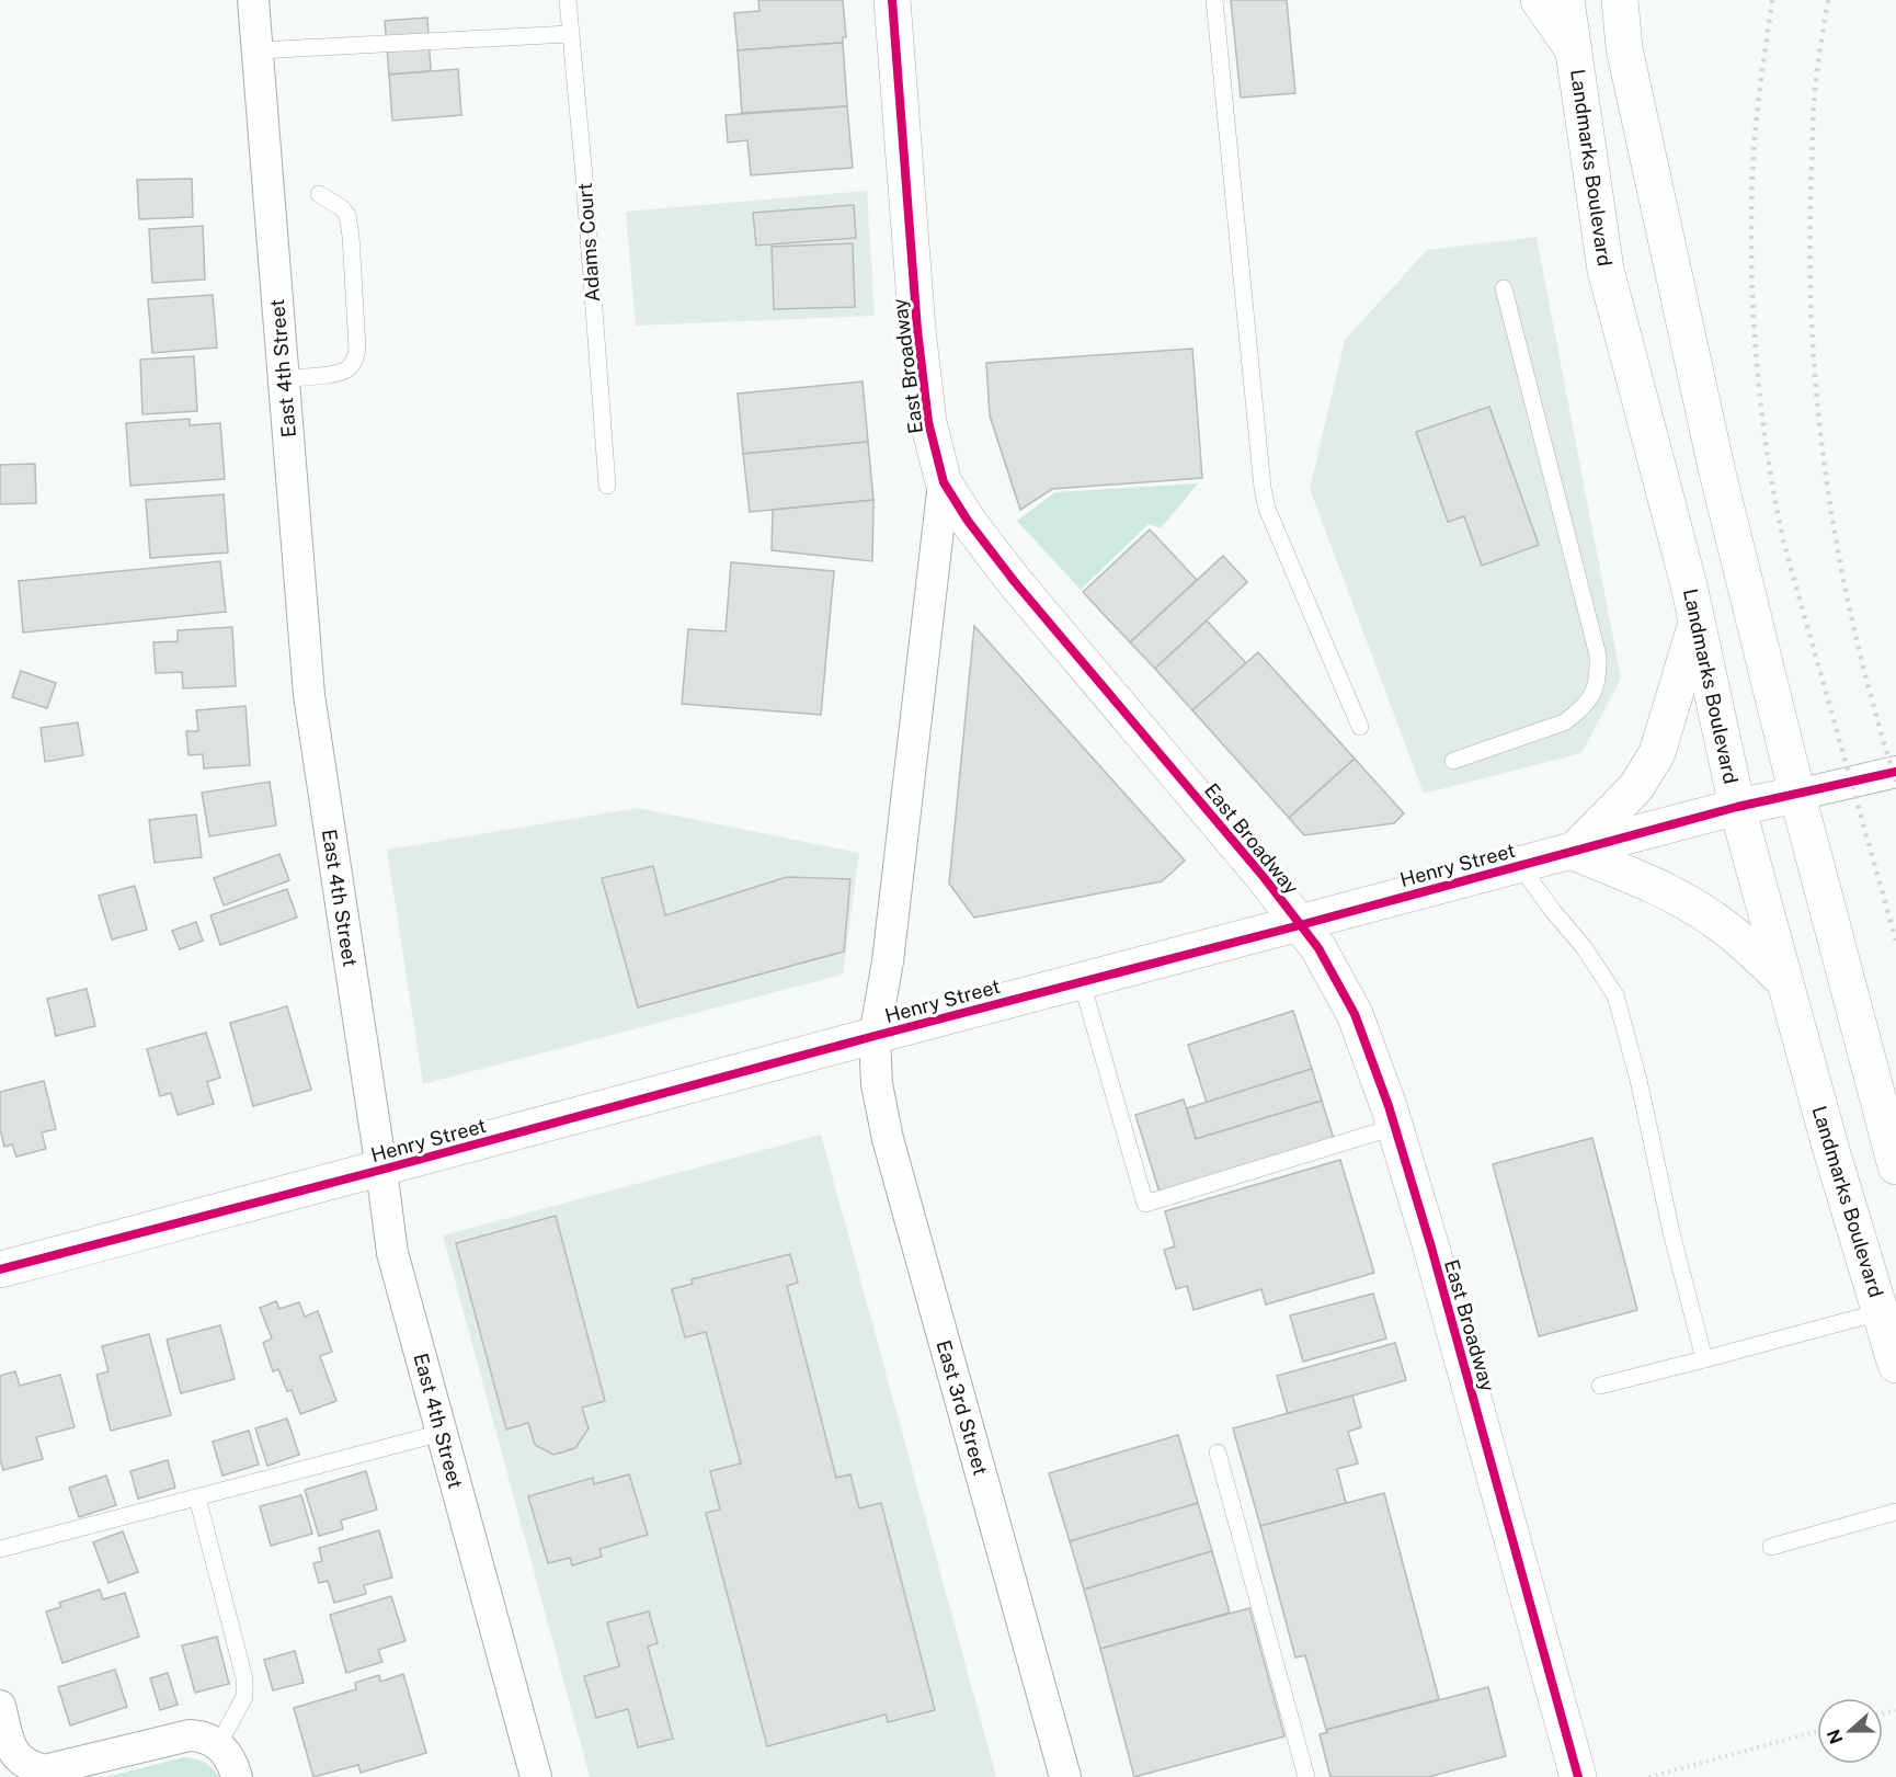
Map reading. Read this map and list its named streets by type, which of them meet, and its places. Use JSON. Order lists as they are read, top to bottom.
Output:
{
  "streets": {
    "main road": ["Landmarks Boulevard", "East Broadway", "Henry Street"],
    "street": ["East 4th Street", "East 3rd Street"],
    "lane": ["Adams Court"]
  },
  "crossings": [
    ["Landmarks Boulevard", "Henry Street"],
    ["East Broadway", "Henry Street"],
    ["East Broadway", "East 3rd Street"],
    ["East 4th Street", "Henry Street"],
    ["Henry Street", "East 3rd Street"]
  ],
  "north": "left"
}
